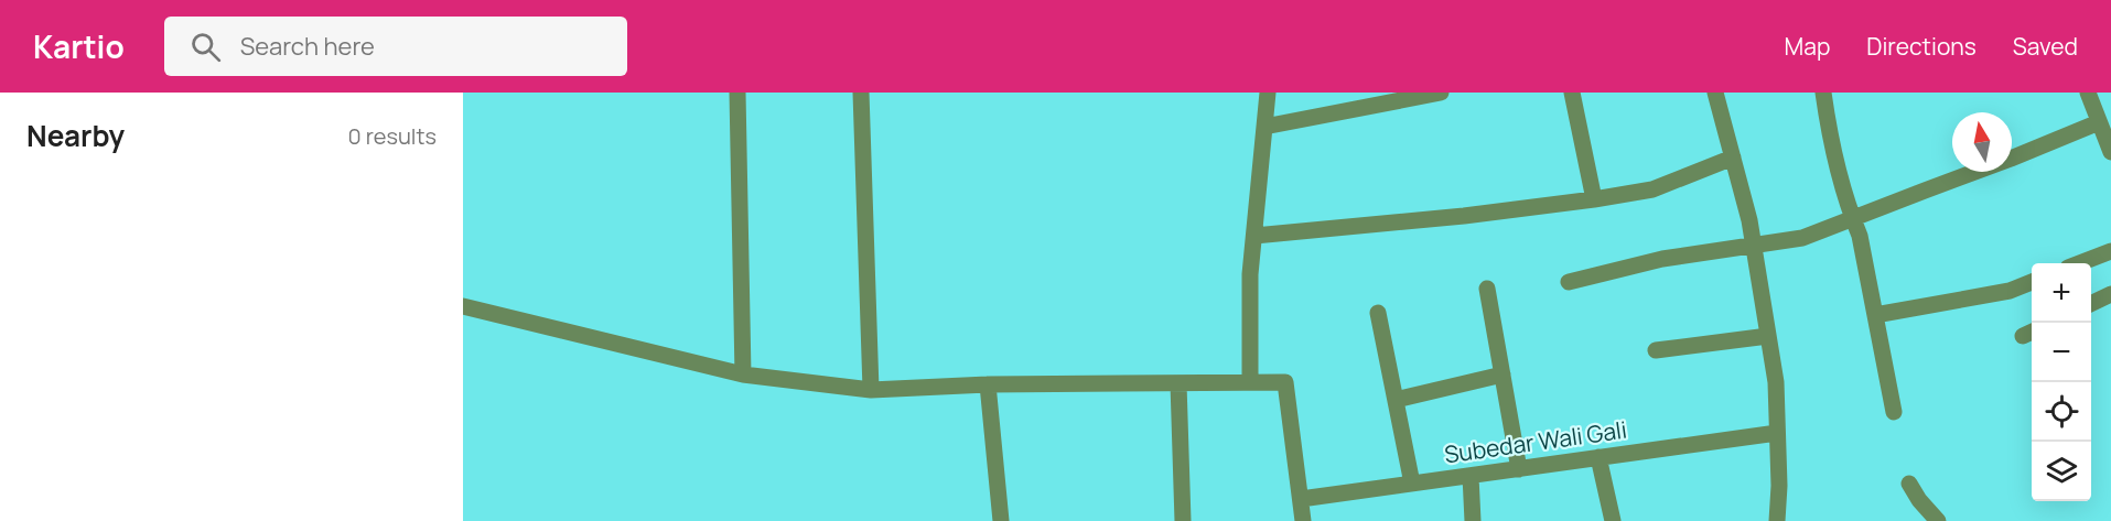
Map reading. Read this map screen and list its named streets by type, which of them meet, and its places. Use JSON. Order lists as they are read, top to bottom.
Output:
{
  "streets": {
    "street": ["Subedar Wali Gali"]
  },
  "north": "top",
  "page": {
    "header": "Kartio",
    "search": "Search here",
    "nav": ["Map", "Directions", "Saved"],
    "heading": ["Nearby", "0 results"],
    "map_buttons": ["+", "−"]
  }
}
